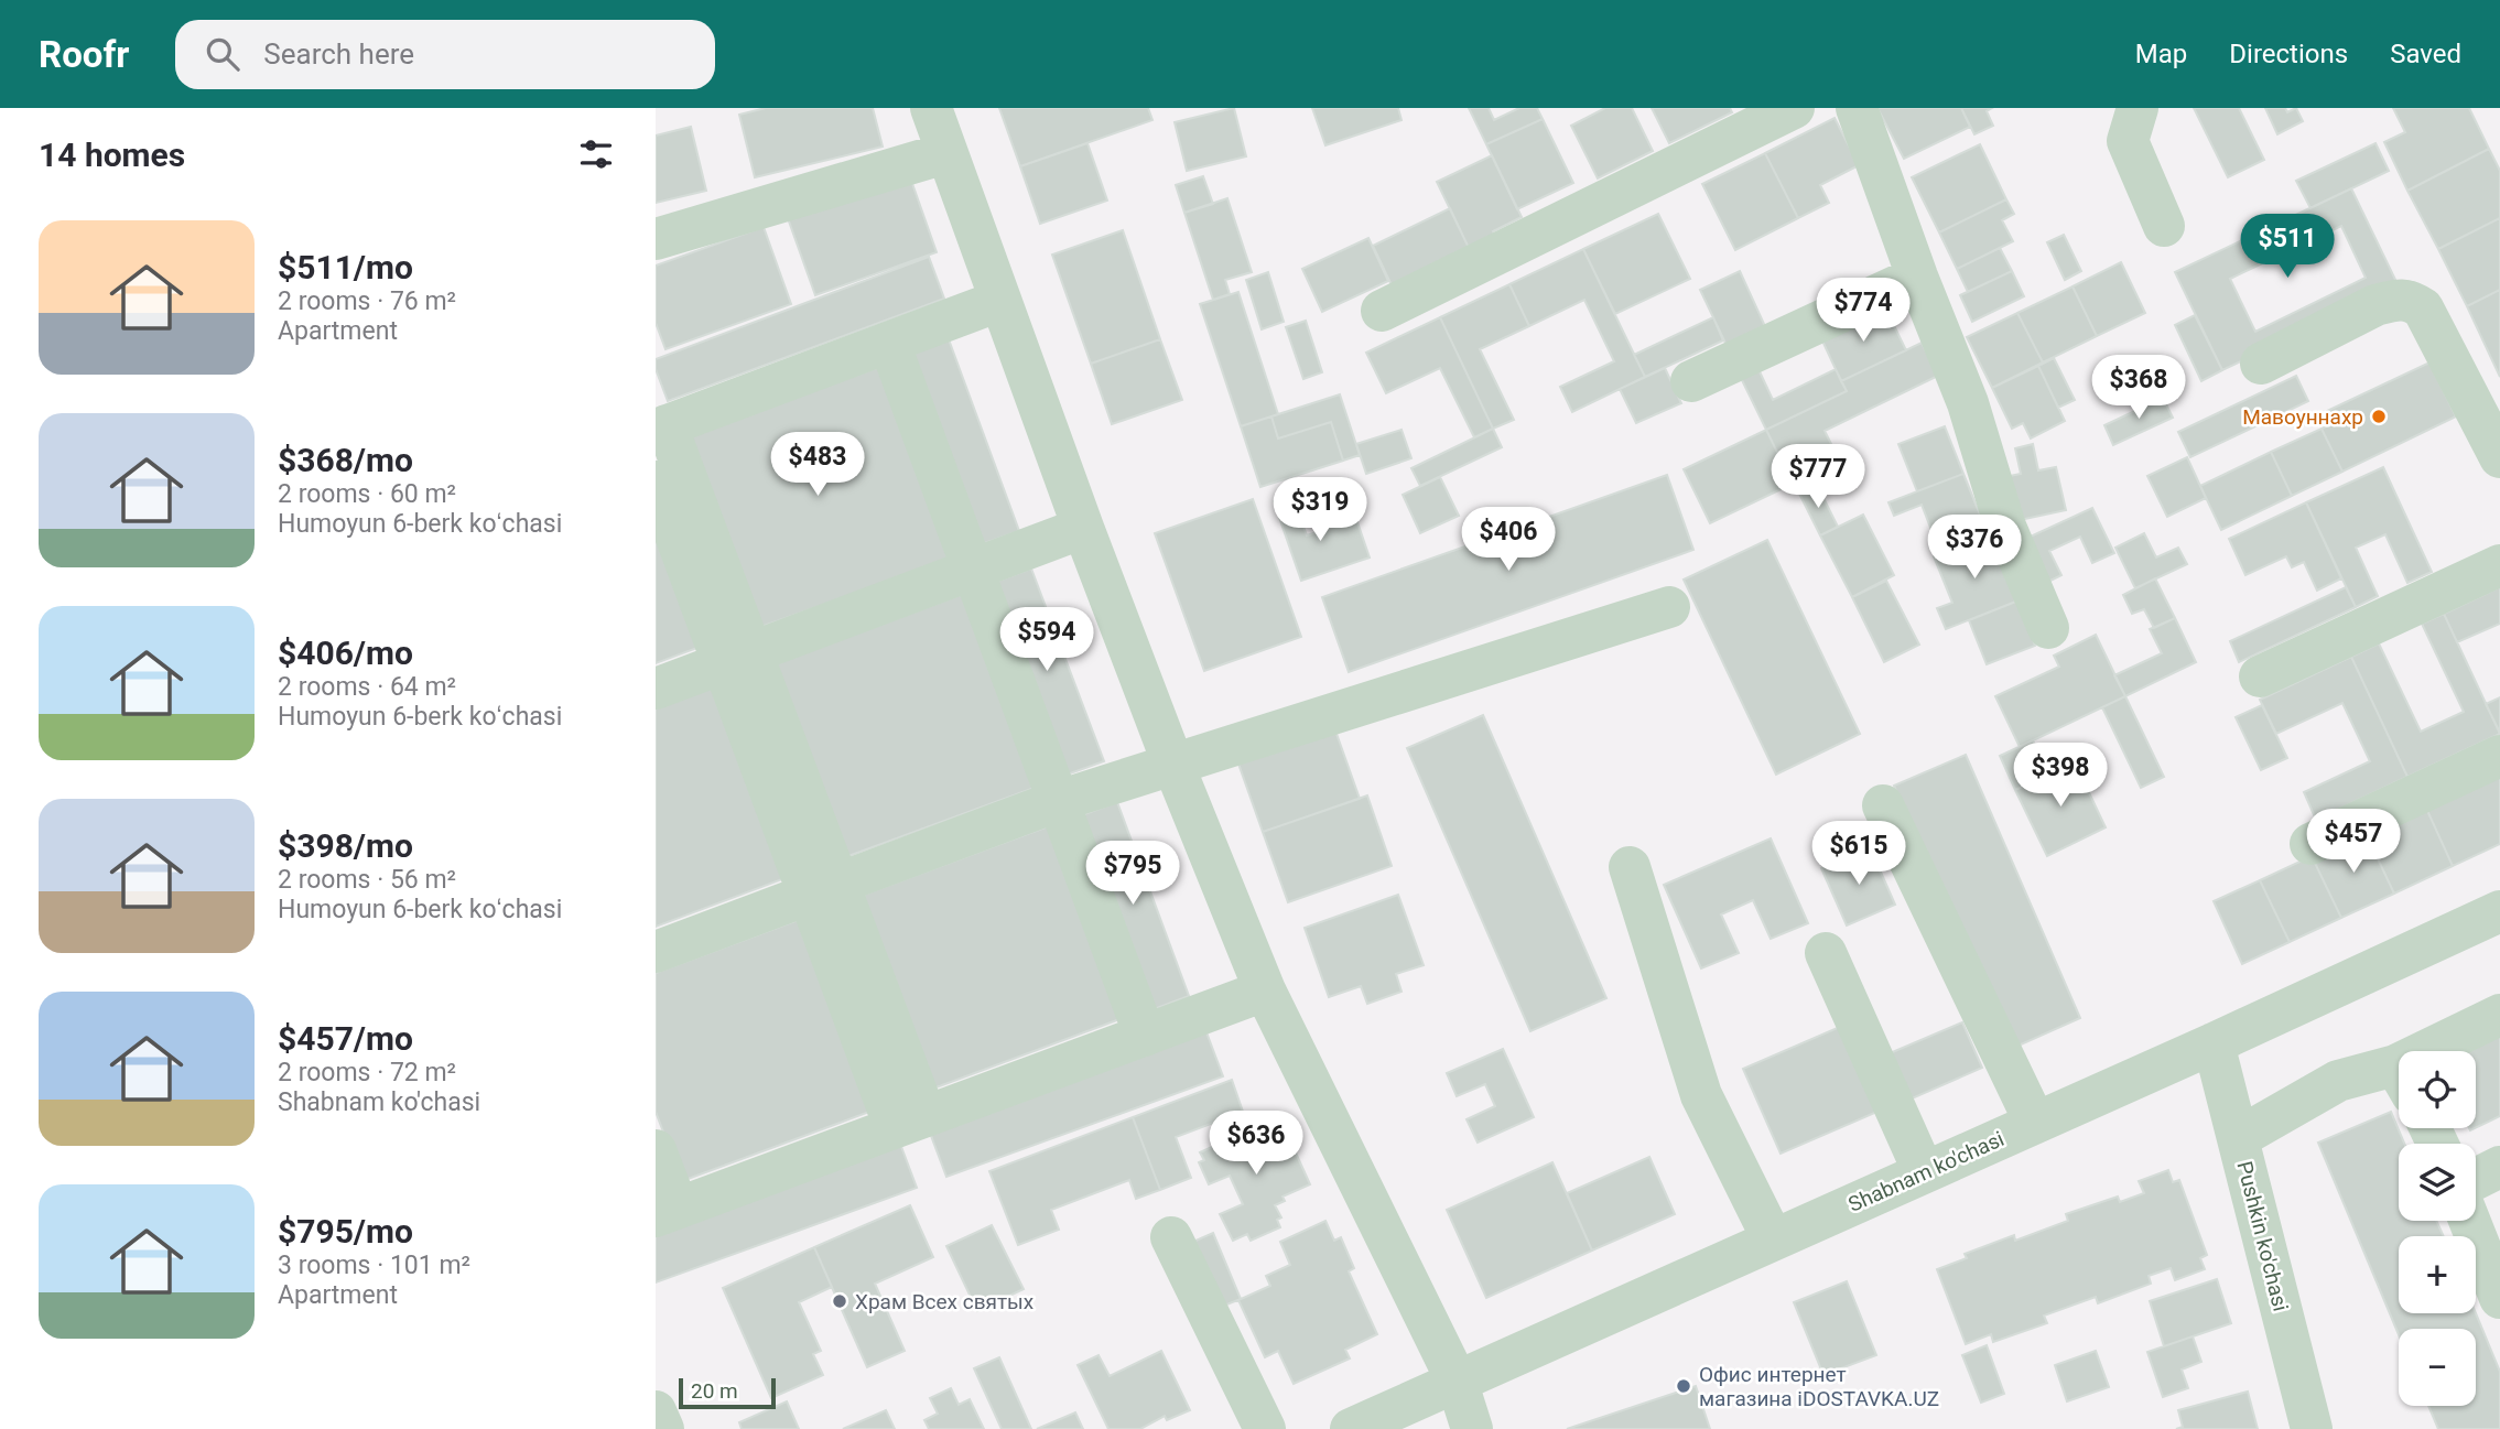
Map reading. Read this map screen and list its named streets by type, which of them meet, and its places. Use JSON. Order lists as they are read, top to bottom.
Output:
{
  "streets": {
    "street": ["Shabnam ko'chasi", "Pushkin ko'chasi"]
  },
  "crossings": [
    ["Shabnam ko'chasi", "Pushkin ko'chasi"]
  ],
  "places": ["Мавоуннахр", "Храм Всех святых", "Офис интернет магазина iDOSTAVKA.UZ"],
  "scale_bar": "20 m",
  "page": {
    "header": "Roofr",
    "search": "Search here",
    "nav": ["Map", "Directions", "Saved"],
    "heading": "14 homes",
    "list": [
      {
        "name": "$511/mo",
        "note": "2 rooms · 76 m² · Apartment"
      },
      {
        "name": "$368/mo",
        "note": "2 rooms · 60 m² · Humoyun 6-berk koʻchasi"
      },
      {
        "name": "$406/mo",
        "note": "2 rooms · 64 m² · Humoyun 6-berk koʻchasi"
      },
      {
        "name": "$398/mo",
        "note": "2 rooms · 56 m² · Humoyun 6-berk koʻchasi"
      },
      {
        "name": "$457/mo",
        "note": "2 rooms · 72 m² · Shabnam ko'chasi"
      },
      {
        "name": "$795/mo",
        "note": "3 rooms · 101 m² · Apartment"
      }
    ],
    "price": [
      "$511",
      "$774",
      "$368",
      "$483",
      "$777",
      "$319",
      "$406",
      "$376",
      "$594",
      "$398",
      "$457",
      "$615",
      "$795",
      "$636"
    ],
    "map_buttons": ["+", "−"],
    "scale": "20 m"
  }
}
